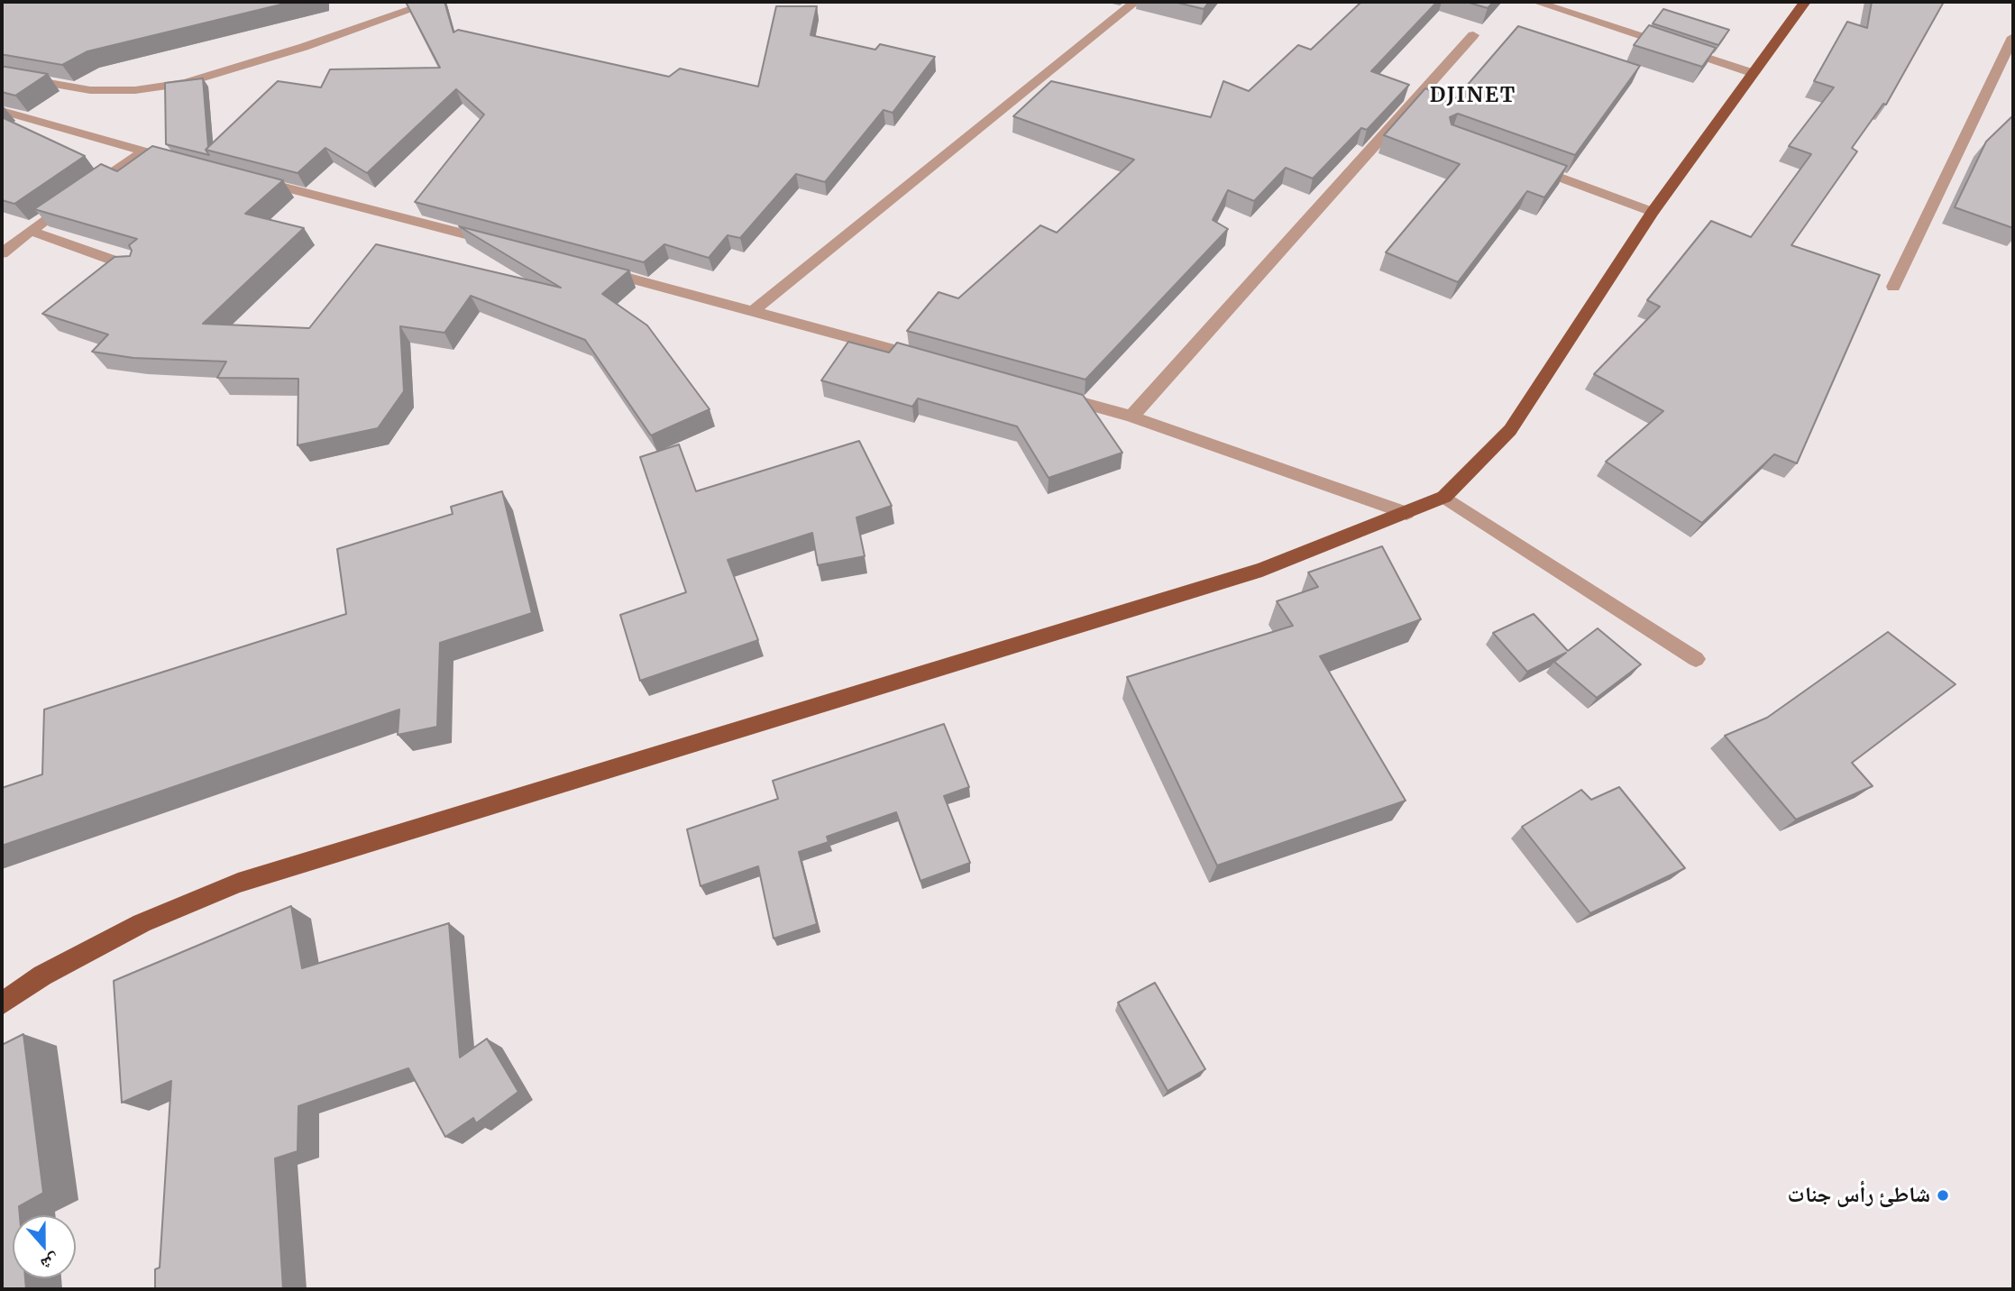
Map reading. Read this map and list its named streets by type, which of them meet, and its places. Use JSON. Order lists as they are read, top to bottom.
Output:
{
  "districts": ["DJINET"],
  "places": ["شاطئ رأس جنات"],
  "north": "bottom"
}
